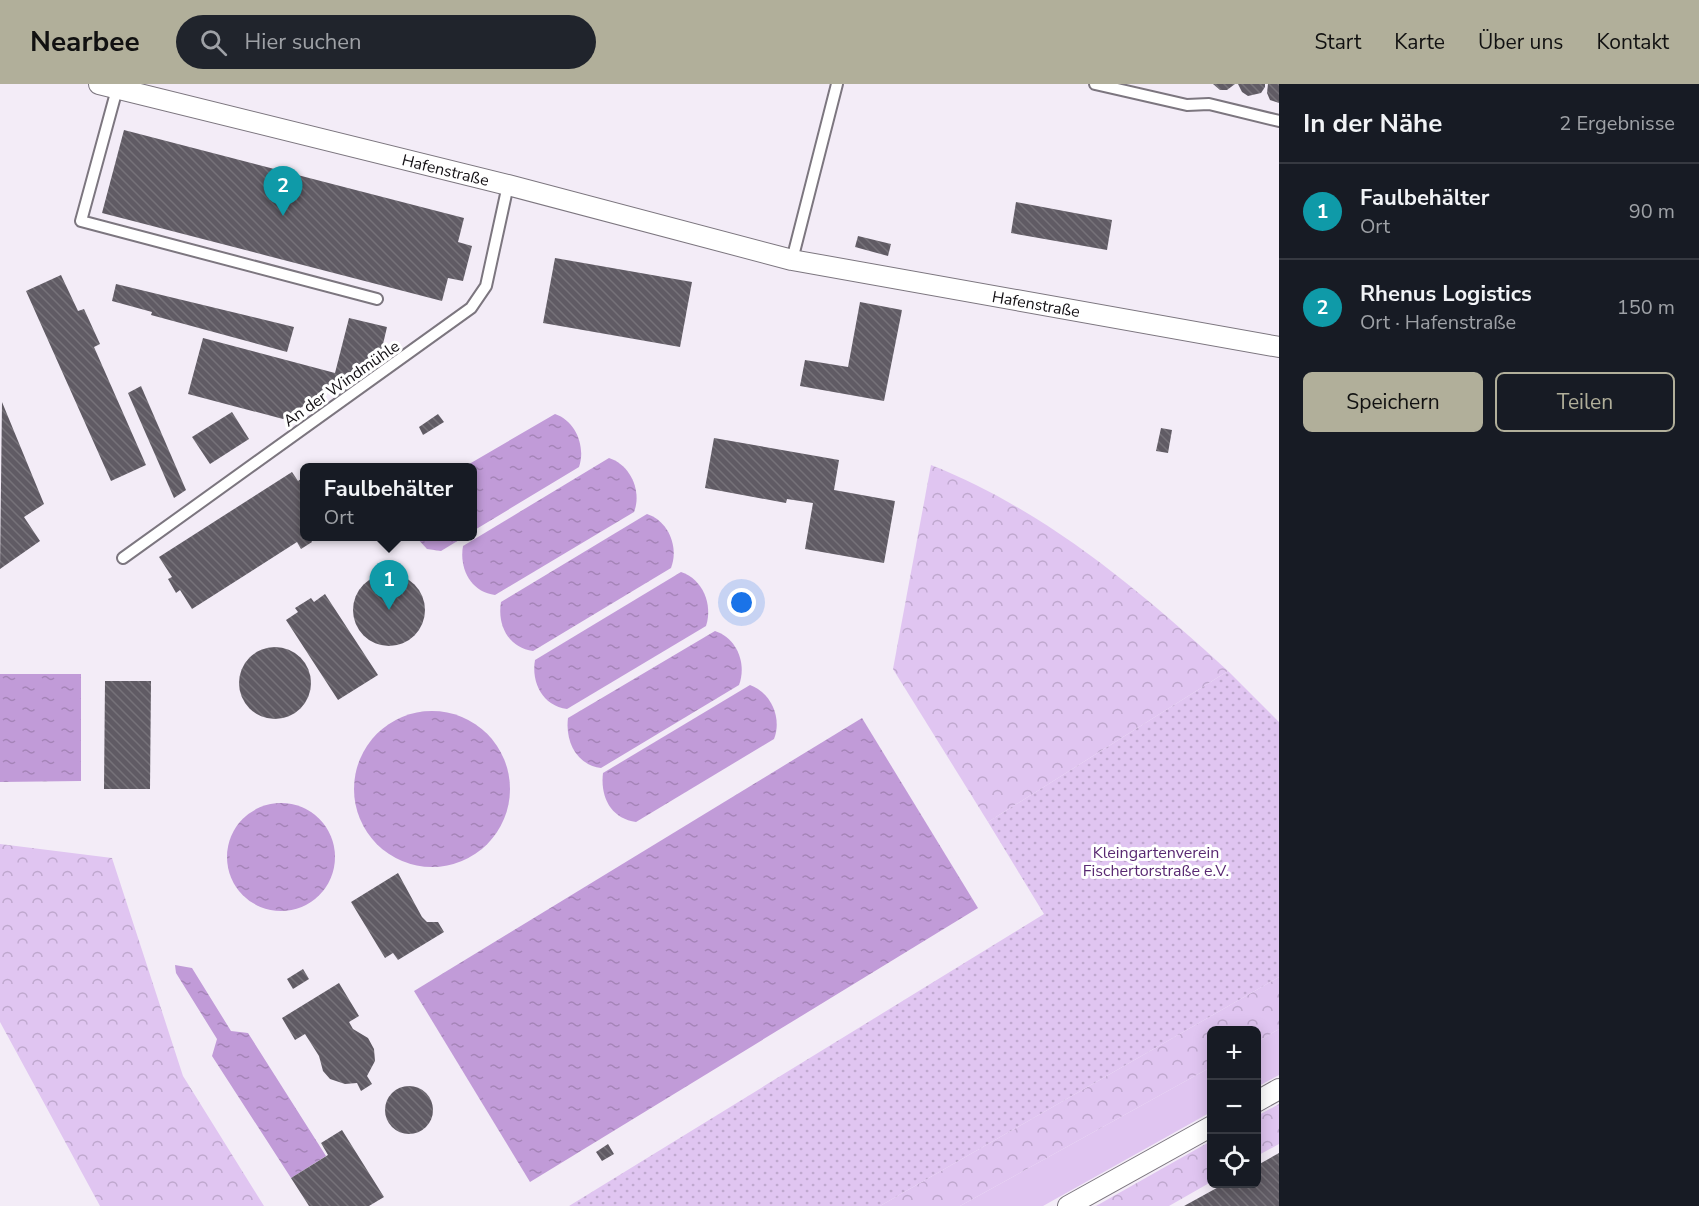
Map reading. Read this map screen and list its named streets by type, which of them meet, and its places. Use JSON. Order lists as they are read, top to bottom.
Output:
{
  "streets": {
    "street": ["Hafenstraße"],
    "lane": ["An der Windmühle"]
  },
  "crossings": [
    ["Hafenstraße", "An der Windmühle"]
  ],
  "parks": ["Kleingartenverein Fischertorstraße e.V."],
  "page": {
    "header": "Nearbee",
    "search": "Hier suchen",
    "nav": [
      "Start",
      "Karte",
      "Über uns",
      "Kontakt"
    ],
    "heading": ["In der Nähe", "2 Ergebnisse"],
    "list": [
      {
        "mark": "1",
        "name": "Faulbehälter",
        "note": "Ort",
        "value": "90 m"
      },
      {
        "mark": "2",
        "name": "Rhenus Logistics",
        "note": "Ort · Hafenstraße",
        "value": "150 m"
      }
    ],
    "pins": ["2", "1"],
    "buttons": ["Speichern", "Teilen"],
    "popup": ["Faulbehälter", "Ort"],
    "map_buttons": ["+", "−"]
  }
}
